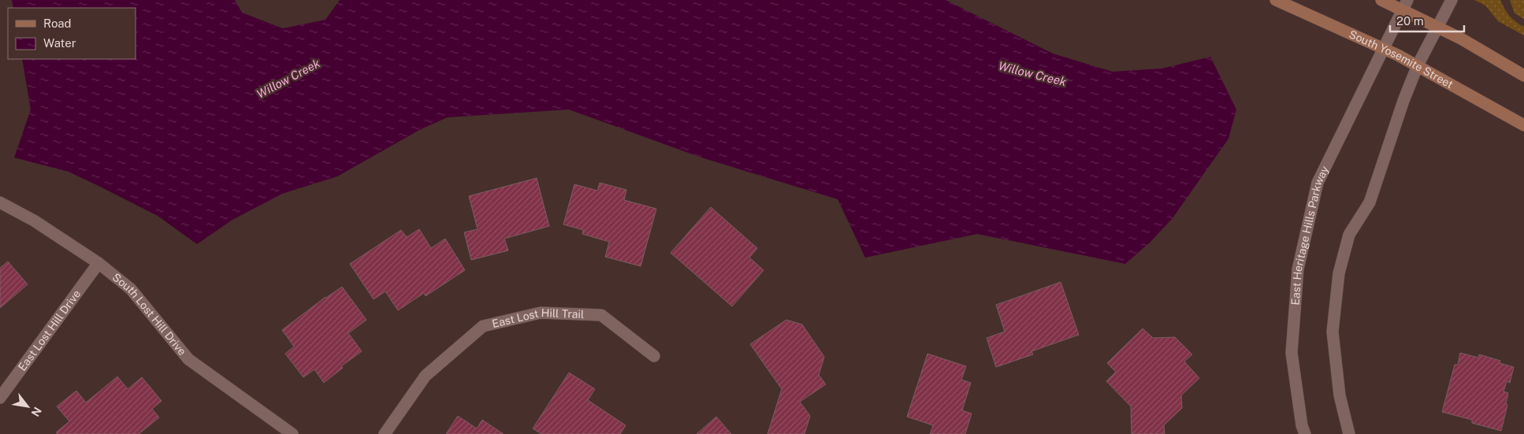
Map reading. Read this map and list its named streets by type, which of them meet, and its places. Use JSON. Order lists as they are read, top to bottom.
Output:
{
  "streets": {
    "main road": ["South Yosemite Street"],
    "street": [
      "East Heritage Hills Parkway",
      "South Lost Hill Drive",
      "East Lost Hill Trail",
      "East Lost Hill Drive"
    ]
  },
  "crossings": [
    ["South Yosemite Street", "East Heritage Hills Parkway"],
    ["South Lost Hill Drive", "East Lost Hill Drive"]
  ],
  "water": ["Willow Creek"],
  "legend": ["Road", "Water"],
  "scale_bar": "20 m",
  "north": "bottom right"
}
